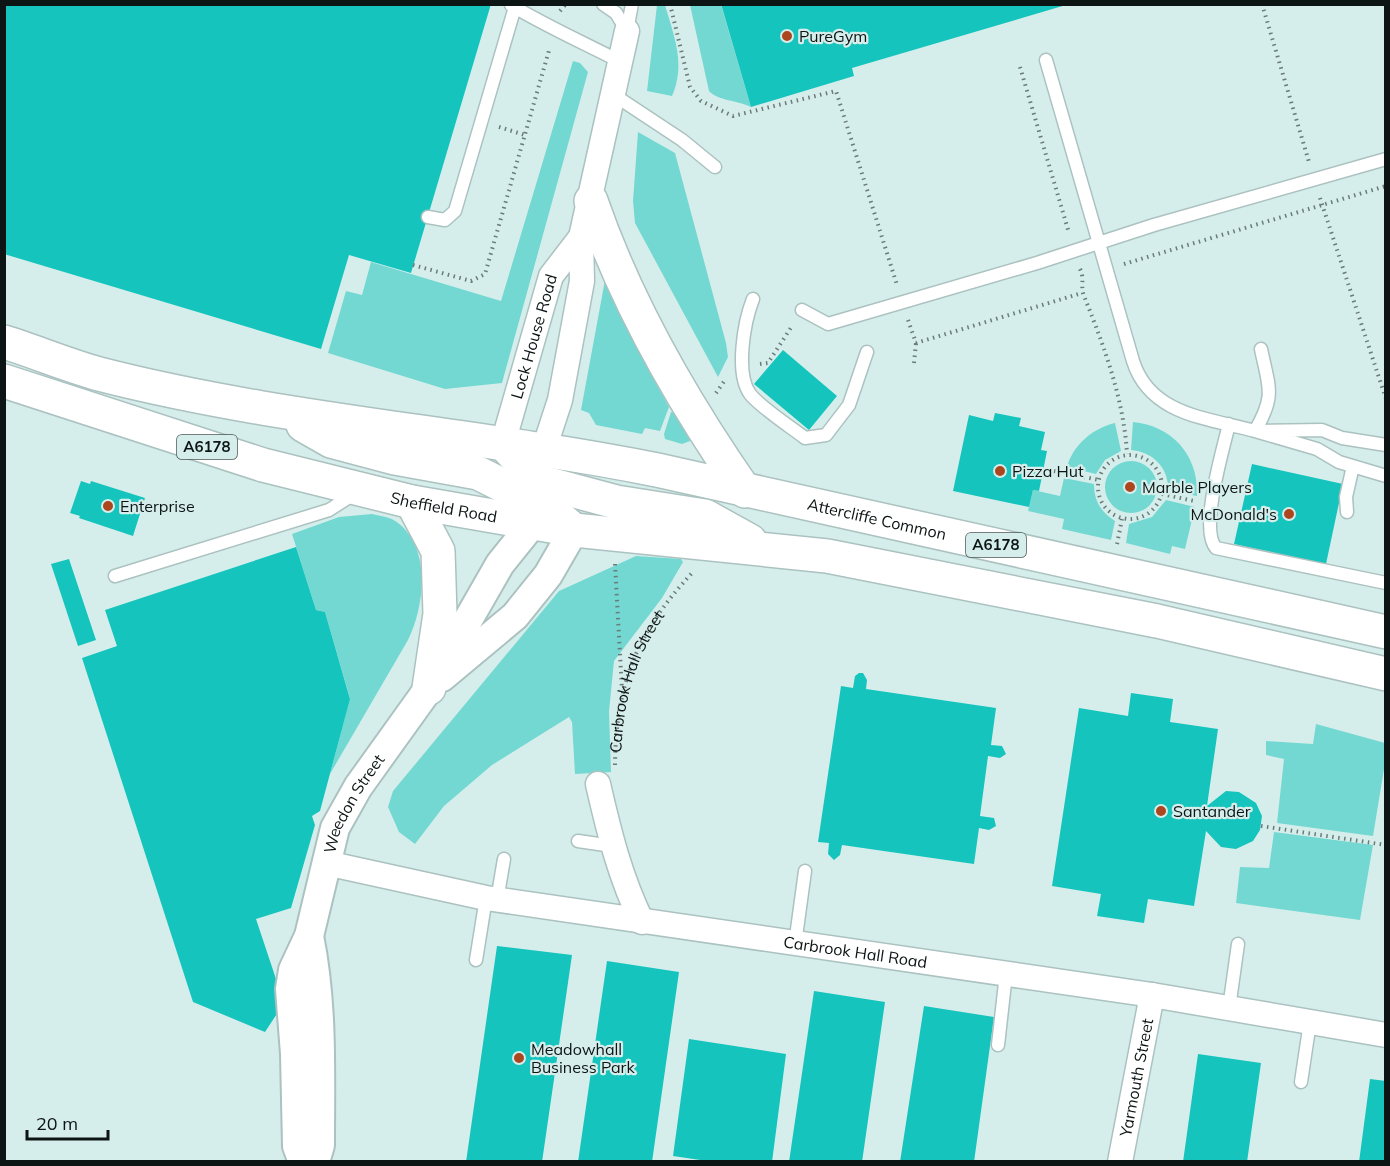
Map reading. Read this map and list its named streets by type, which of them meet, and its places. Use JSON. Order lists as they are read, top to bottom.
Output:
{
  "streets": {
    "main road": ["A6178", "Sheffield Road", "Attercliffe Common"],
    "street": [
      "Lock House Road",
      "Weedon Street",
      "Carbrook Hall Road",
      "Yarmouth Street"
    ],
    "path": ["Carbrook Hall Street"]
  },
  "crossings": [
    ["Lock House Road", "Sheffield Road"],
    ["Lock House Road", "Attercliffe Common"],
    ["A6178", "Sheffield Road"],
    ["A6178", "Carbrook Hall Street"],
    ["A6178", "Weedon Street"],
    ["Sheffield Road", "Attercliffe Common"],
    ["Sheffield Road", "Weedon Street"],
    ["Weedon Street", "Carbrook Hall Road"],
    ["Carbrook Hall Road", "Yarmouth Street"]
  ],
  "places": [
    "PureGym",
    "Pizza Hut",
    "Marble Players",
    "Enterprise",
    "McDonald's",
    "Santander",
    "Meadowhall Business Park"
  ],
  "scale_bar": "20 m"
}
